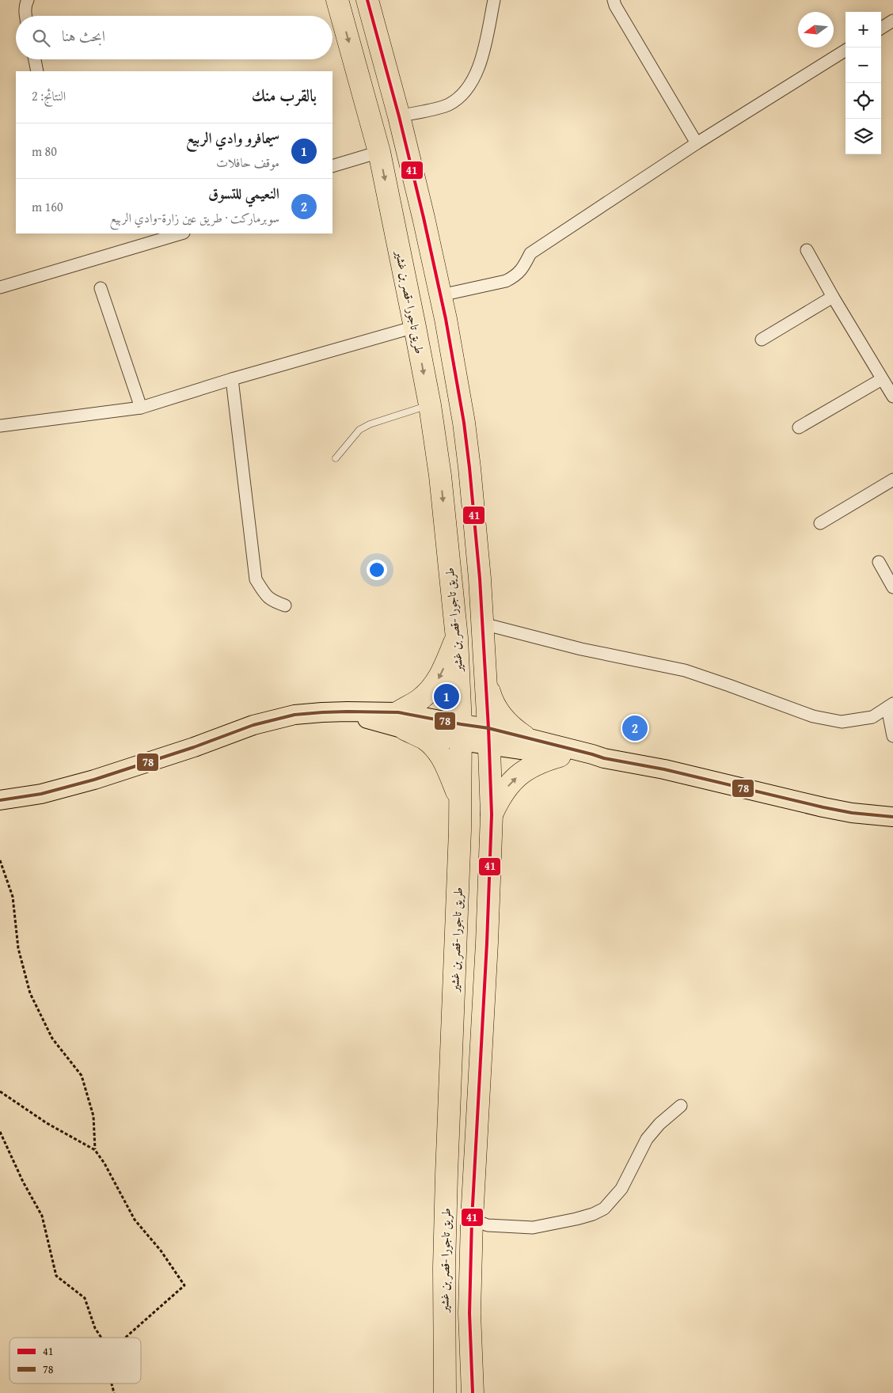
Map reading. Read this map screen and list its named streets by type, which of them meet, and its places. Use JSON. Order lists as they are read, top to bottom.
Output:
{
  "streets": {
    "highway": ["طريق تاجورا -قصر بن غشير"]
  },
  "lines": ["transit line 41", "transit line 78"],
  "legend": ["41", "78"],
  "north": "left",
  "page": {
    "map_buttons": ["+", "−"],
    "search": "ابحث هنا",
    "heading": ["بالقرب منك", "النتائج: 2"],
    "list": [
      {
        "mark": "1",
        "name": "سيمافرو وادي الربيع",
        "note": "موقف حافلات",
        "value": "80 m"
      },
      {
        "mark": "2",
        "name": "النعيمي للتسوق",
        "note": "سوبرماركت · طريق عين زارة-وادي الربيع",
        "value": "160 m"
      }
    ],
    "pins": ["1", "2"]
  }
}
